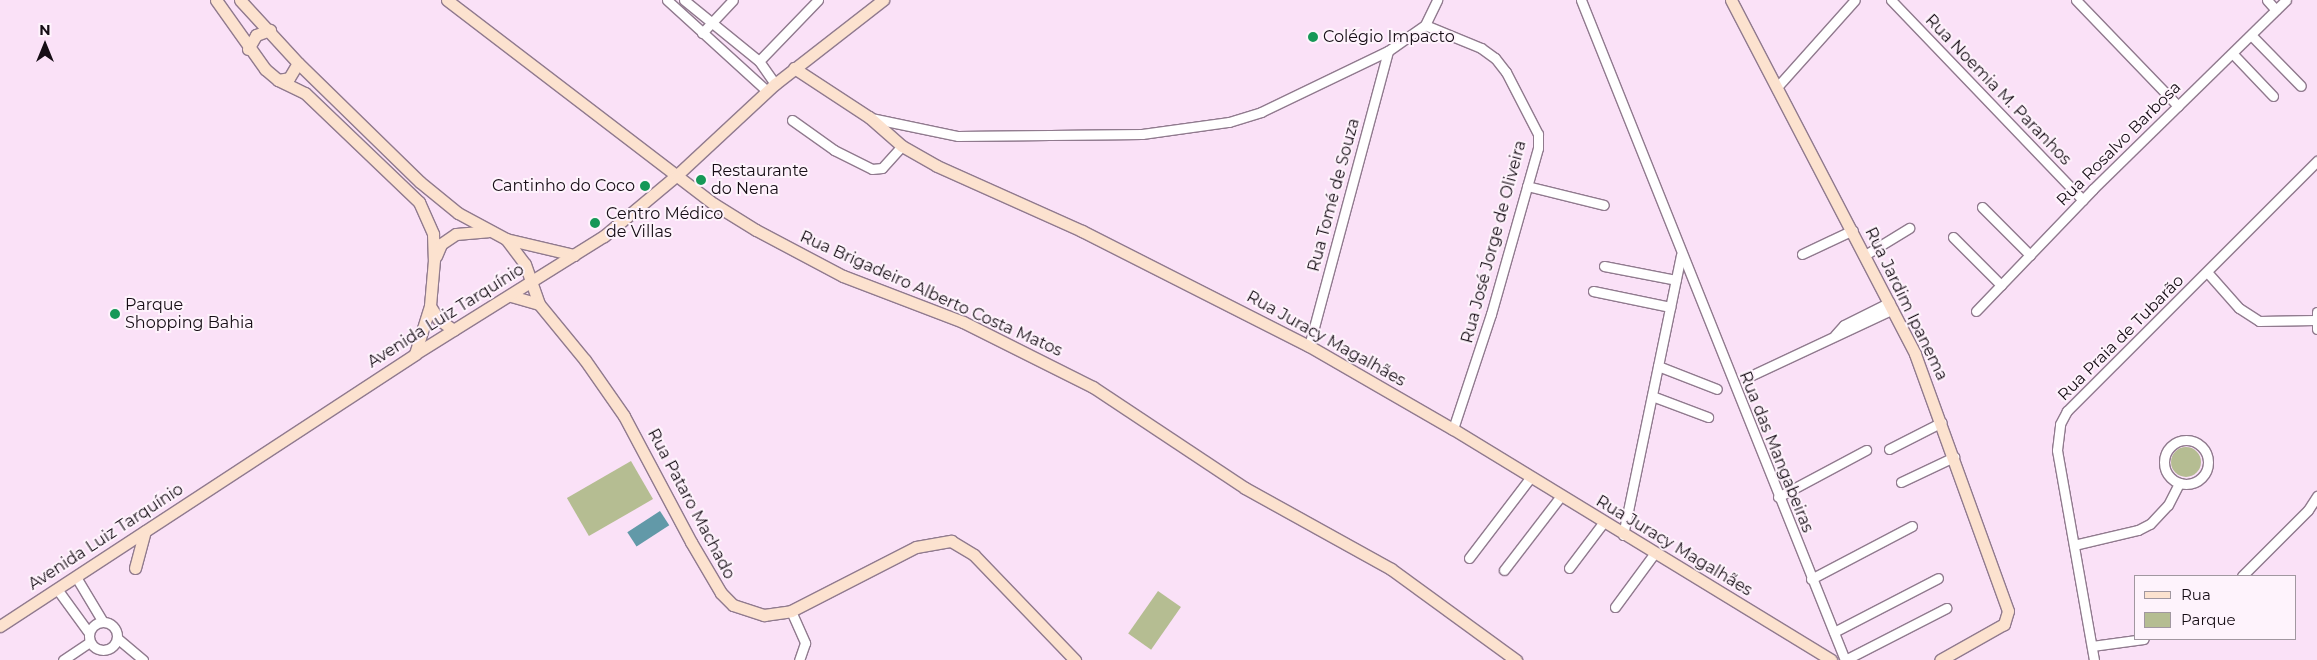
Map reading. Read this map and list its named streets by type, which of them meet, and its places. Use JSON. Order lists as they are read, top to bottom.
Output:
{
  "streets": {
    "street": [
      "Rua Noemia M. Paranhos",
      "Rua Rosalvo Barbosa",
      "Rua Tomé de Souza",
      "Rua José Jorge de Oliveira",
      "Rua Brigadeiro Alberto Costa Matos",
      "Rua Jardim Ipanema",
      "Avenida Luiz Tarquínio",
      "Rua Praia de Tubarão",
      "Rua Juracy Magalhães",
      "Rua das Mangabeiras",
      "Rua Pataro Machado"
    ]
  },
  "crossings": [
    ["Rua Noemia M. Paranhos", "Rua Rosalvo Barbosa"],
    ["Rua Tomé de Souza", "Rua Juracy Magalhães"],
    ["Rua José Jorge de Oliveira", "Rua Juracy Magalhães"],
    ["Rua Brigadeiro Alberto Costa Matos", "Avenida Luiz Tarquínio"],
    ["Avenida Luiz Tarquínio", "Rua Juracy Magalhães"],
    ["Avenida Luiz Tarquínio", "Rua Pataro Machado"]
  ],
  "places": [
    "Colégio Impacto",
    "Restaurante do Nena",
    "Cantinho do Coco",
    "Centro Médico de Villas",
    "Parque Shopping Bahia"
  ],
  "legend": ["Rua", "Parque"],
  "north": "top"
}
